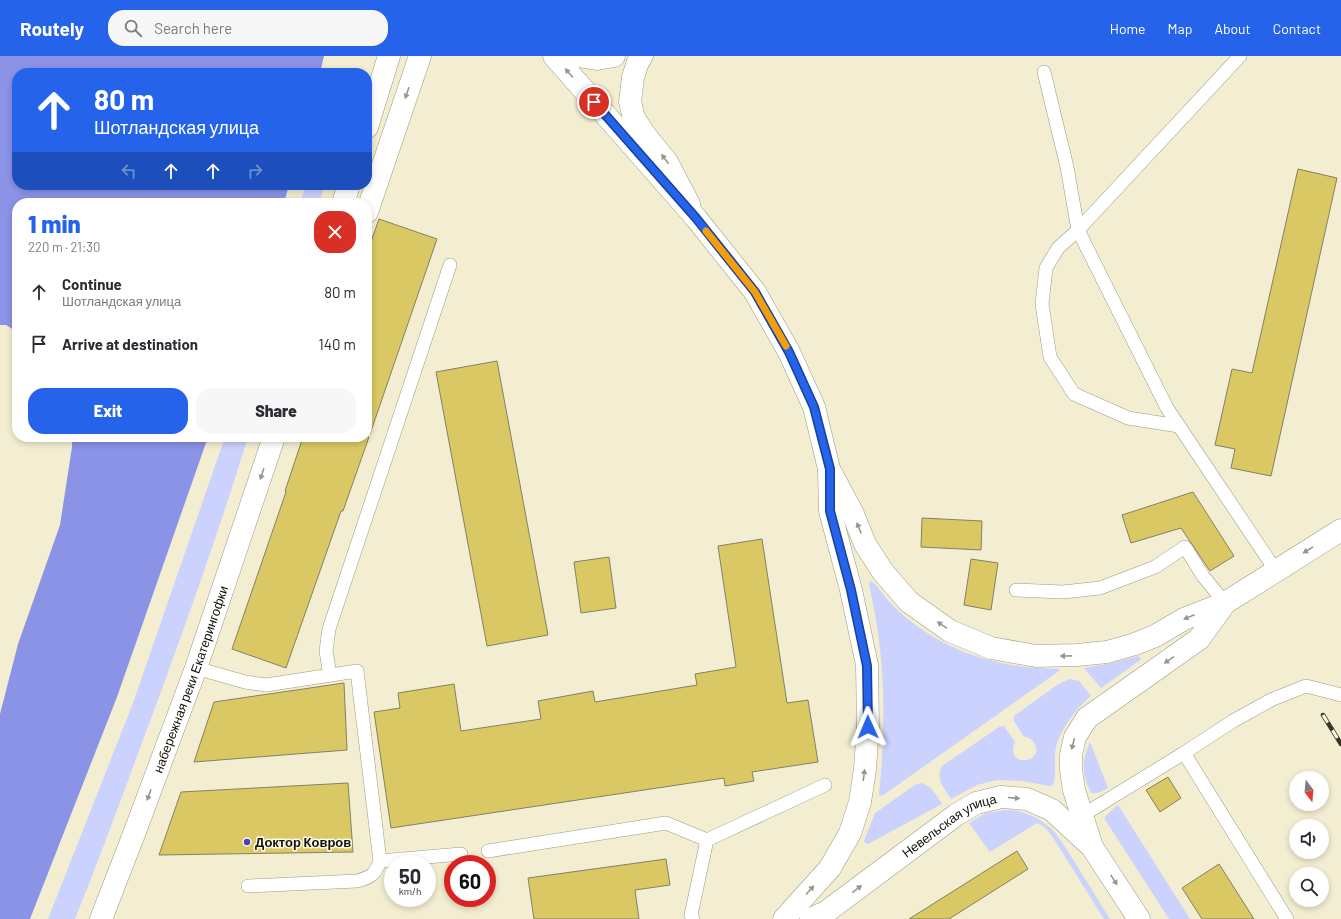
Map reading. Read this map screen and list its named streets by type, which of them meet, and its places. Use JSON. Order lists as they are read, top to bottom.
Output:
{
  "streets": {
    "main road": ["набережная реки Екатерингофки", "Невельская улица"]
  },
  "one_way": ["набережная реки Екатерингофки", "Невельская улица"],
  "places": ["Доктор Ковров"],
  "north": "bottom",
  "page": {
    "header": "Routely",
    "search": "Search here",
    "nav": [
      "Home",
      "Map",
      "About",
      "Contact"
    ],
    "turn": ["80 m", "Шотландская улица"],
    "heading": ["1 min", "220 m · 21:30"],
    "list": [
      {
        "name": "Continue",
        "note": "Шотландская улица",
        "value": "80 m"
      },
      {
        "name": "Arrive at destination",
        "value": "140 m"
      }
    ],
    "buttons": ["Exit", "Share"],
    "speed": "50 km/h",
    "limit": "60"
  }
}
